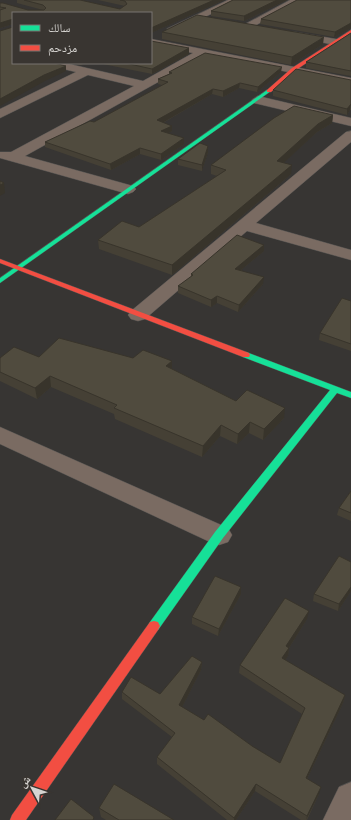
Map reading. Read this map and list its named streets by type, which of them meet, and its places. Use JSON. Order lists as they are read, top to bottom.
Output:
{
  "legend": ["سالك", "مزدحم"],
  "north": "top left"
}
